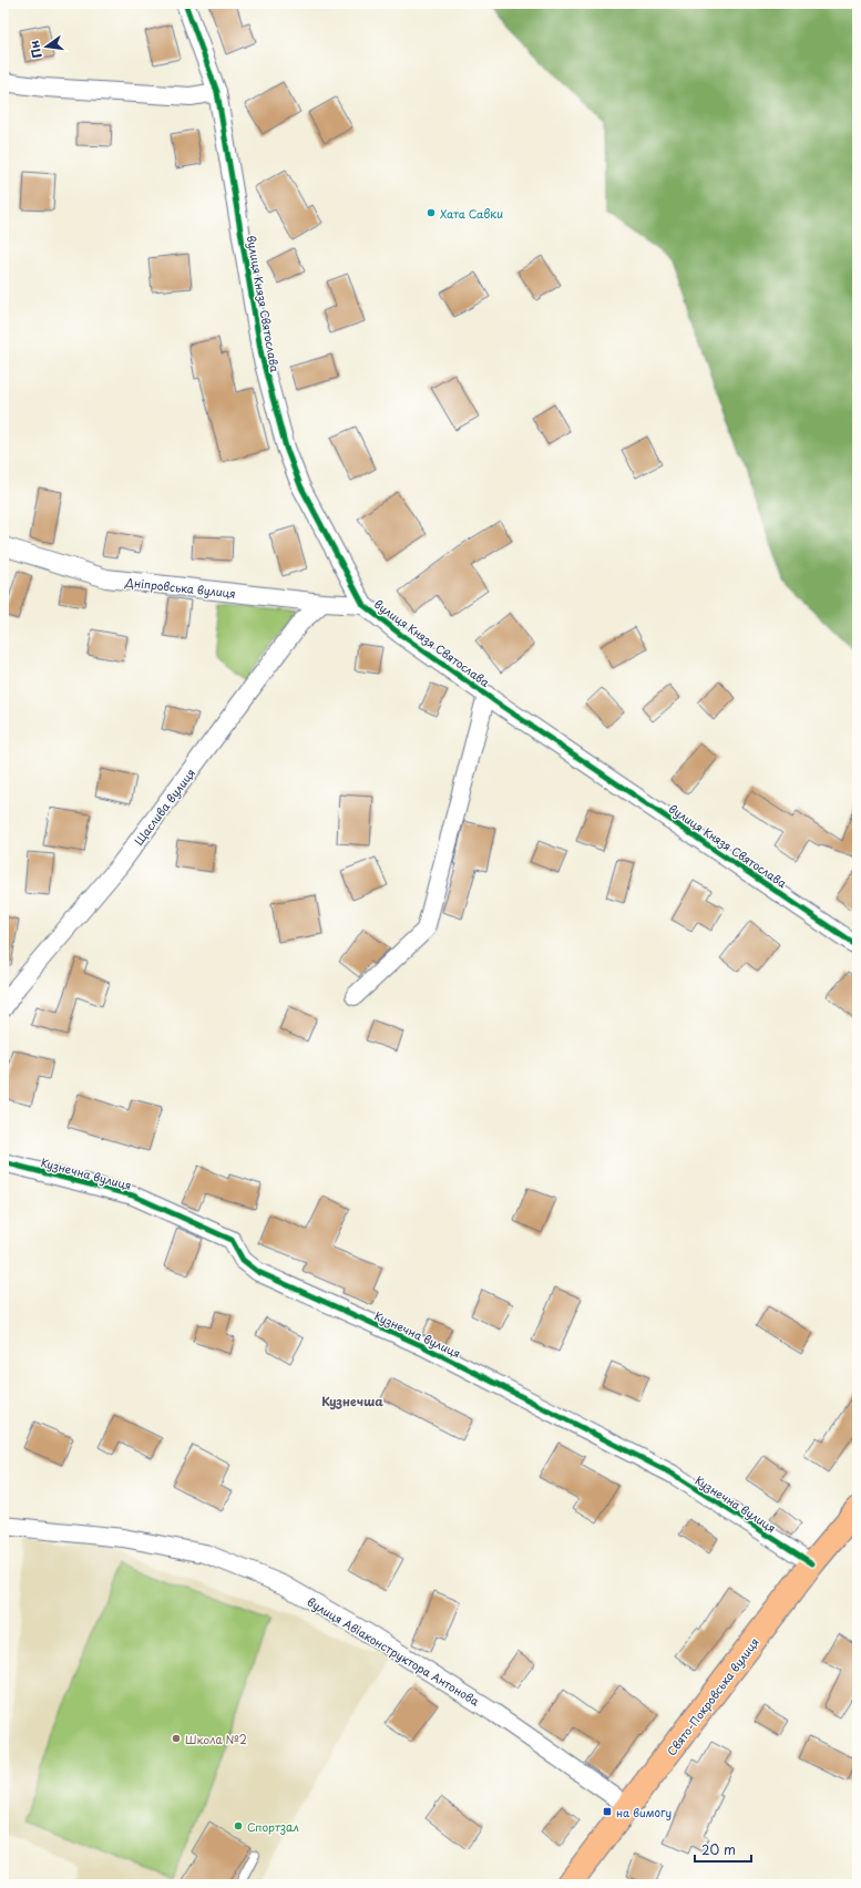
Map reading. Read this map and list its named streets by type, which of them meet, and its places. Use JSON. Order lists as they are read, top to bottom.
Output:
{
  "streets": {
    "main road": ["Свято-Покровська вулиця"],
    "street": [
      "вулиця Князя Святослава",
      "Дніпровська вулиця",
      "Щаслива вулиця",
      "Кузнечна вулиця",
      "вулиця Авіаконструктора Антонова"
    ]
  },
  "crossings": [
    ["вулиця Князя Святослава", "Дніпровська вулиця"],
    ["Дніпровська вулиця", "Щаслива вулиця"],
    ["Кузнечна вулиця", "Свято-Покровська вулиця"],
    ["вулиця Авіаконструктора Антонова", "Свято-Покровська вулиця"]
  ],
  "districts": ["Кузнечша"],
  "places": {
    "other": ["Хата Савки", "Школа №2", "Спортзал"],
    "transit": ["на вимогу"]
  },
  "scale_bar": "20 m",
  "north": "left"
}
